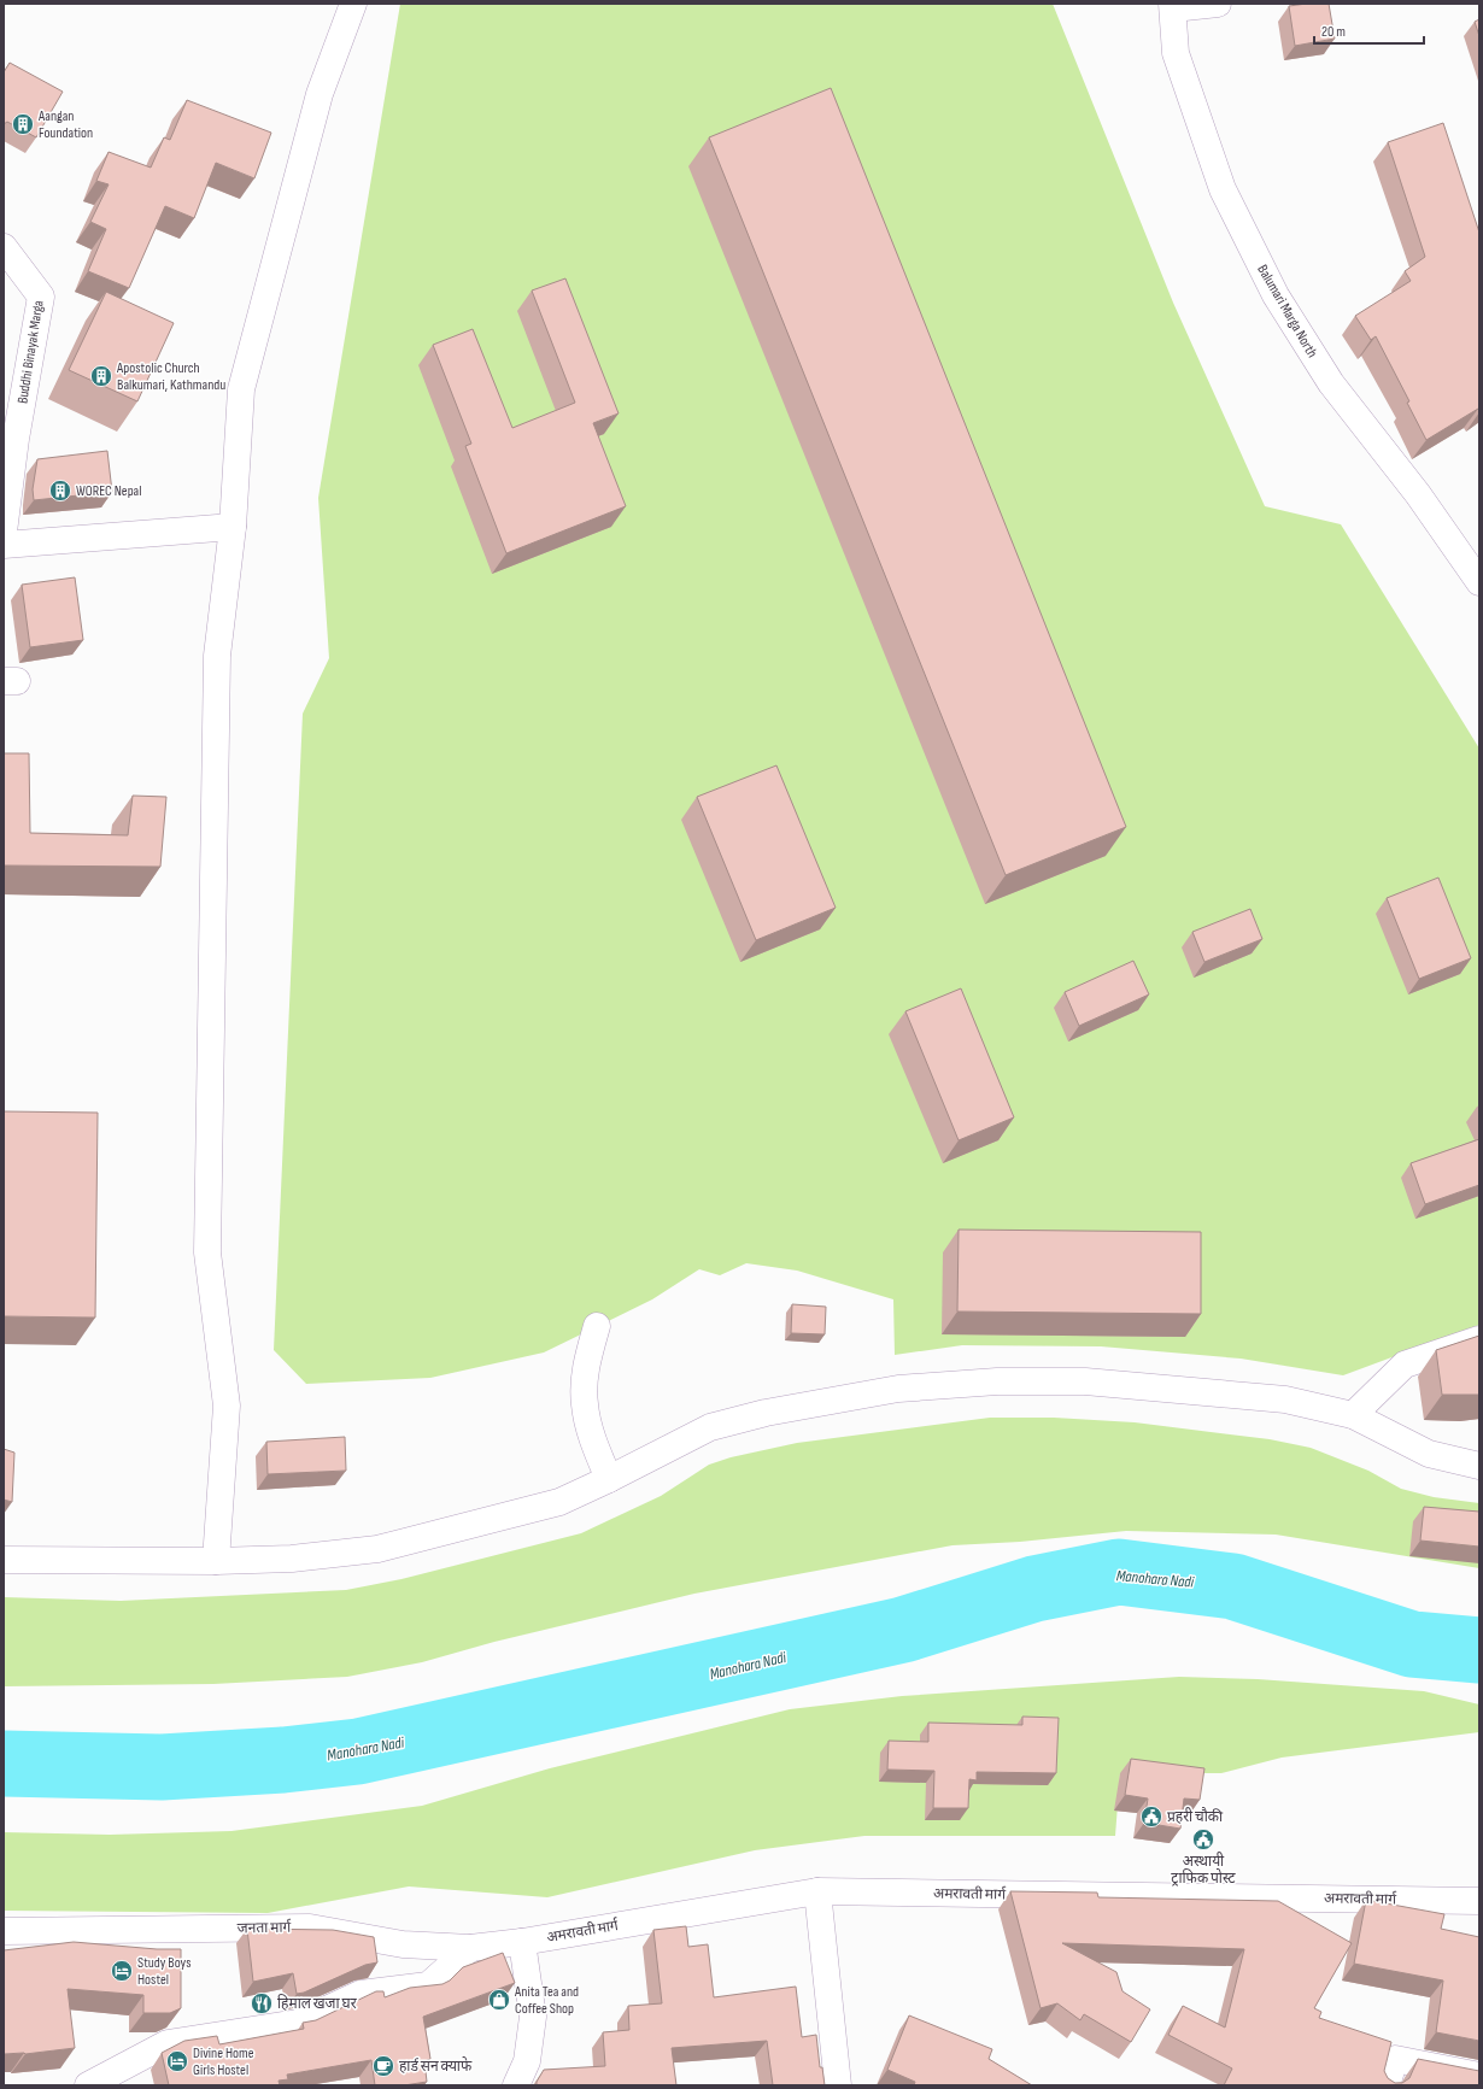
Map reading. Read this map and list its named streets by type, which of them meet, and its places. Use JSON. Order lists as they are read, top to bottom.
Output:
{
  "streets": {
    "street": [
      "Balumari Marga North",
      "Buddhi Binayak Marga",
      "अमरावती मार्ग",
      "जनता मार्ग"
    ]
  },
  "crossings": [
    ["अमरावती मार्ग", "जनता मार्ग"]
  ],
  "water": ["Manohara Nadi"],
  "places": {
    "building": ["Aangan Foundation", "Apostolic Church Balkumari, Kathmandu", "WOREC Nepal"],
    "public building": ["प्रहरी चौकी", "अस्थायी ट्राफिक पोस्ट"],
    "hotel": ["Study Boys Hostel", "Divine Home Girls Hostel"],
    "shop": ["Anita Tea and Coffee Shop"],
    "restaurant": ["हिमाल खजा घर"],
    "cafe": ["हार्ड सन क्याफे"]
  },
  "scale_bar": "20 m"
}
